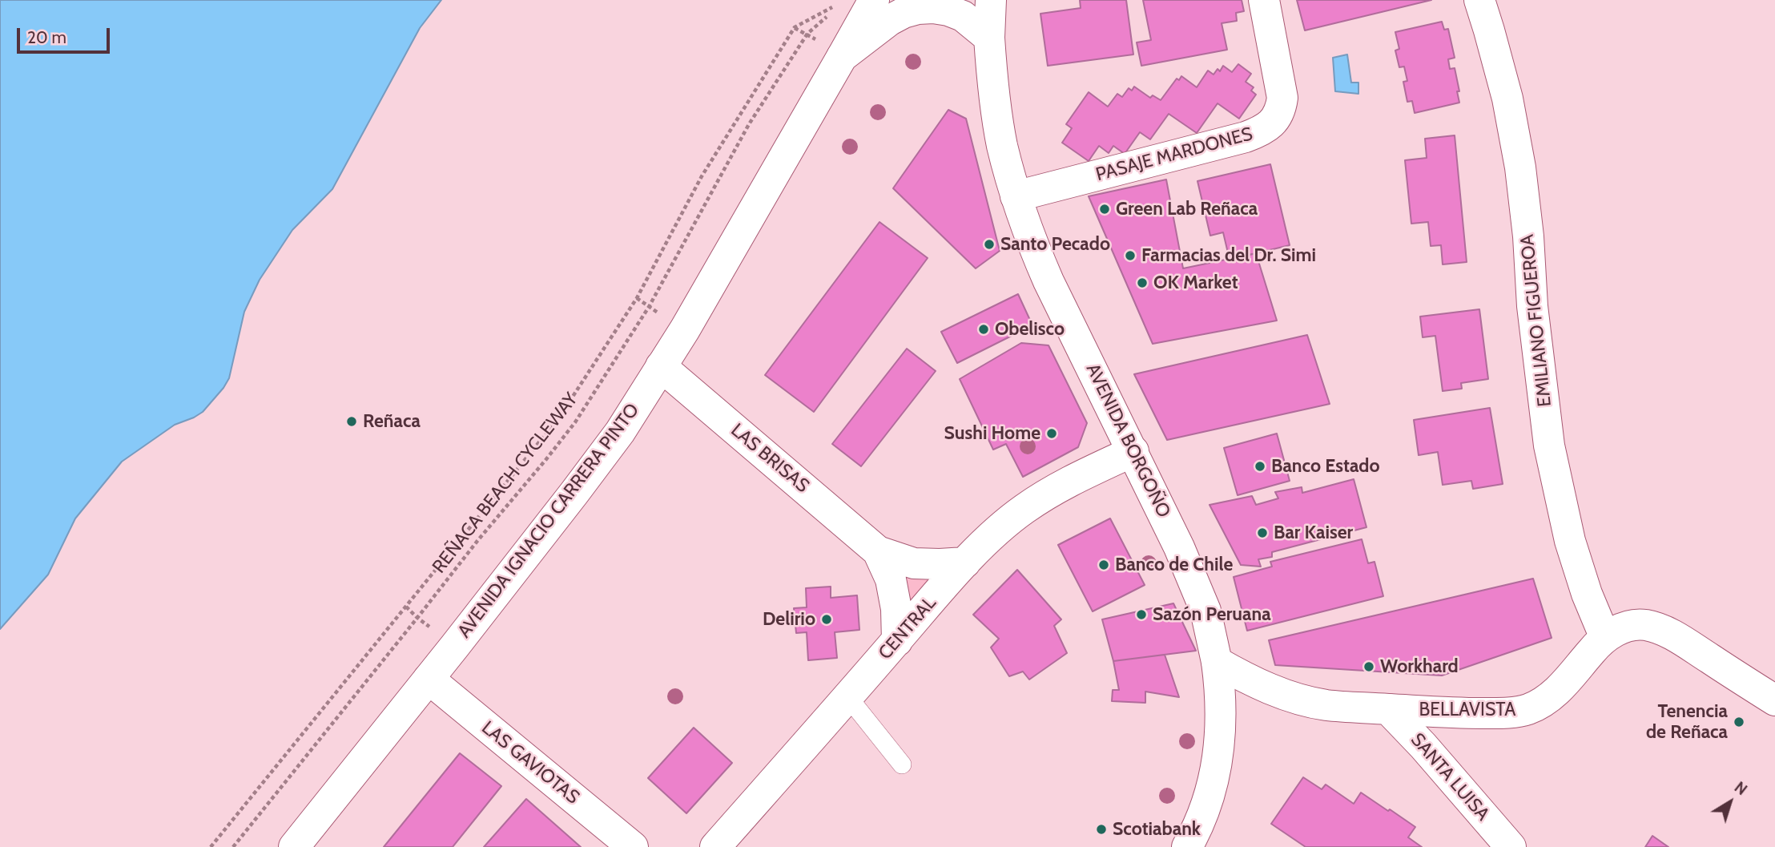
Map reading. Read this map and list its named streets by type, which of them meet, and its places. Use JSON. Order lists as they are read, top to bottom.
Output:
{
  "streets": {
    "street": [
      "PASAJE MARDONES",
      "EMILIANO FIGUEROA",
      "AVENIDA BORGOÑO",
      "LAS BRISAS",
      "AVENIDA IGNACIO CARRERA PINTO",
      "CENTRAL",
      "BELLAVISTA",
      "LAS GAVIOTAS",
      "SANTA LUISA"
    ],
    "path": ["REÑACA BEACH CYCLEWAY"]
  },
  "crossings": [
    ["PASAJE MARDONES", "AVENIDA BORGOÑO"],
    ["EMILIANO FIGUEROA", "BELLAVISTA"],
    ["AVENIDA BORGOÑO", "CENTRAL"],
    ["AVENIDA BORGOÑO", "BELLAVISTA"],
    ["LAS BRISAS", "AVENIDA IGNACIO CARRERA PINTO"],
    ["LAS BRISAS", "CENTRAL"],
    ["AVENIDA IGNACIO CARRERA PINTO", "LAS GAVIOTAS"],
    ["BELLAVISTA", "SANTA LUISA"]
  ],
  "places": [
    "Green Lab Reñaca",
    "Santo Pecado",
    "Farmacias del Dr. Simi",
    "OK Market",
    "Obelisco",
    "Reñaca",
    "Sushi Home",
    "Banco Estado",
    "Bar Kaiser",
    "Banco de Chile",
    "Sazón Peruana",
    "Delirio",
    "Workhard",
    "Tenencia de Reñaca",
    "Scotiabank"
  ],
  "scale_bar": "20 m",
  "north": "top right"
}
